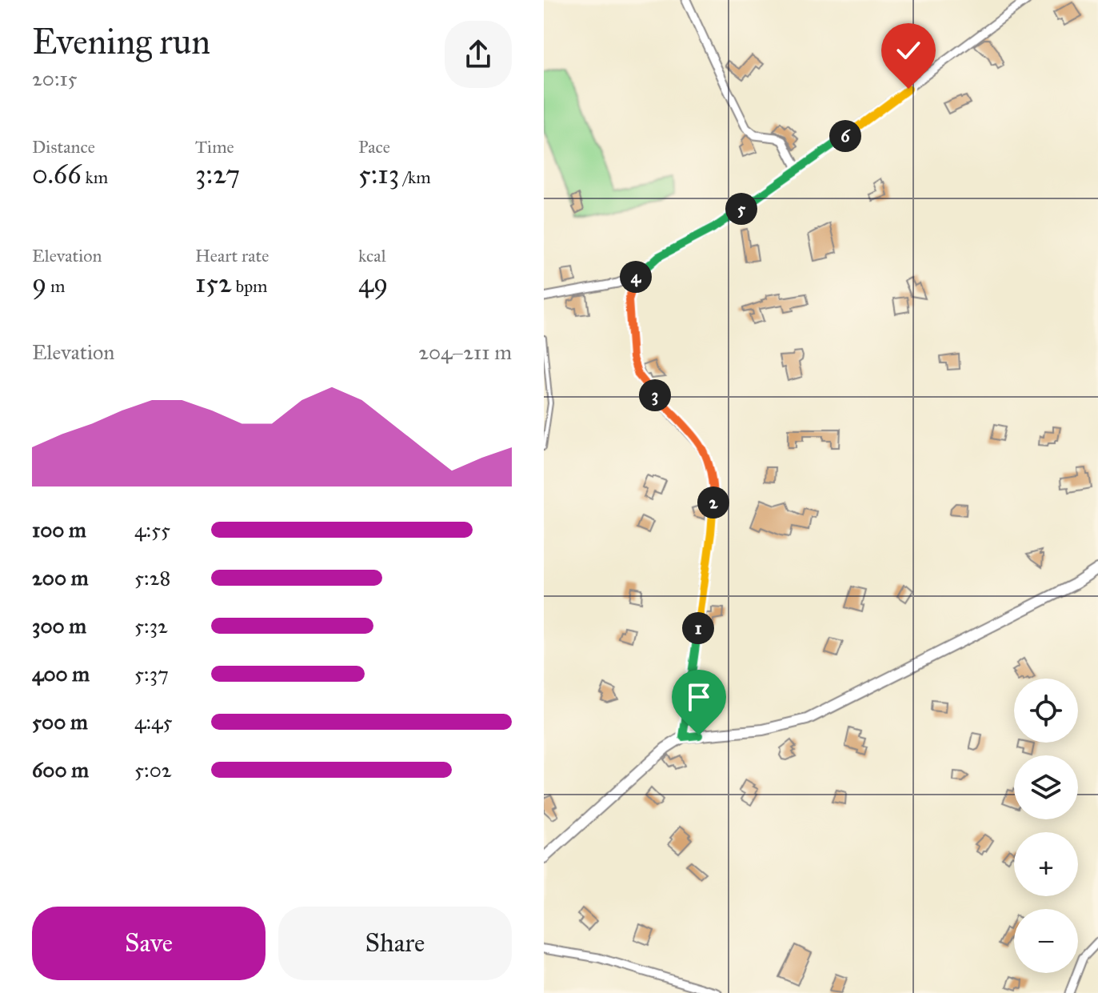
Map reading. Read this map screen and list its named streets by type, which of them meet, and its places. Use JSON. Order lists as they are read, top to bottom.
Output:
{
  "page": {
    "heading": ["Evening run", "20:15"],
    "stats": [
      ["Distance", "0.66 km"],
      ["Time", "3:27"],
      ["Pace", "5:13 /km"],
      ["Elevation", "9 m"],
      ["Heart rate", "152 bpm"],
      ["kcal", "49"]
    ],
    "pins": [
      "6",
      "5",
      "4",
      "3",
      "2",
      "1"
    ],
    "chart": ["Elevation", "204–211 m"],
    "list": [
      {
        "name": "100 m",
        "note": "4:55"
      },
      {
        "name": "200 m",
        "note": "5:28"
      },
      {
        "name": "300 m",
        "note": "5:32"
      },
      {
        "name": "400 m",
        "note": "5:37"
      },
      {
        "name": "500 m",
        "note": "4:45"
      },
      {
        "name": "600 m",
        "note": "5:02"
      }
    ],
    "map_buttons": ["+", "−"],
    "buttons": ["Save", "Share"]
  }
}
